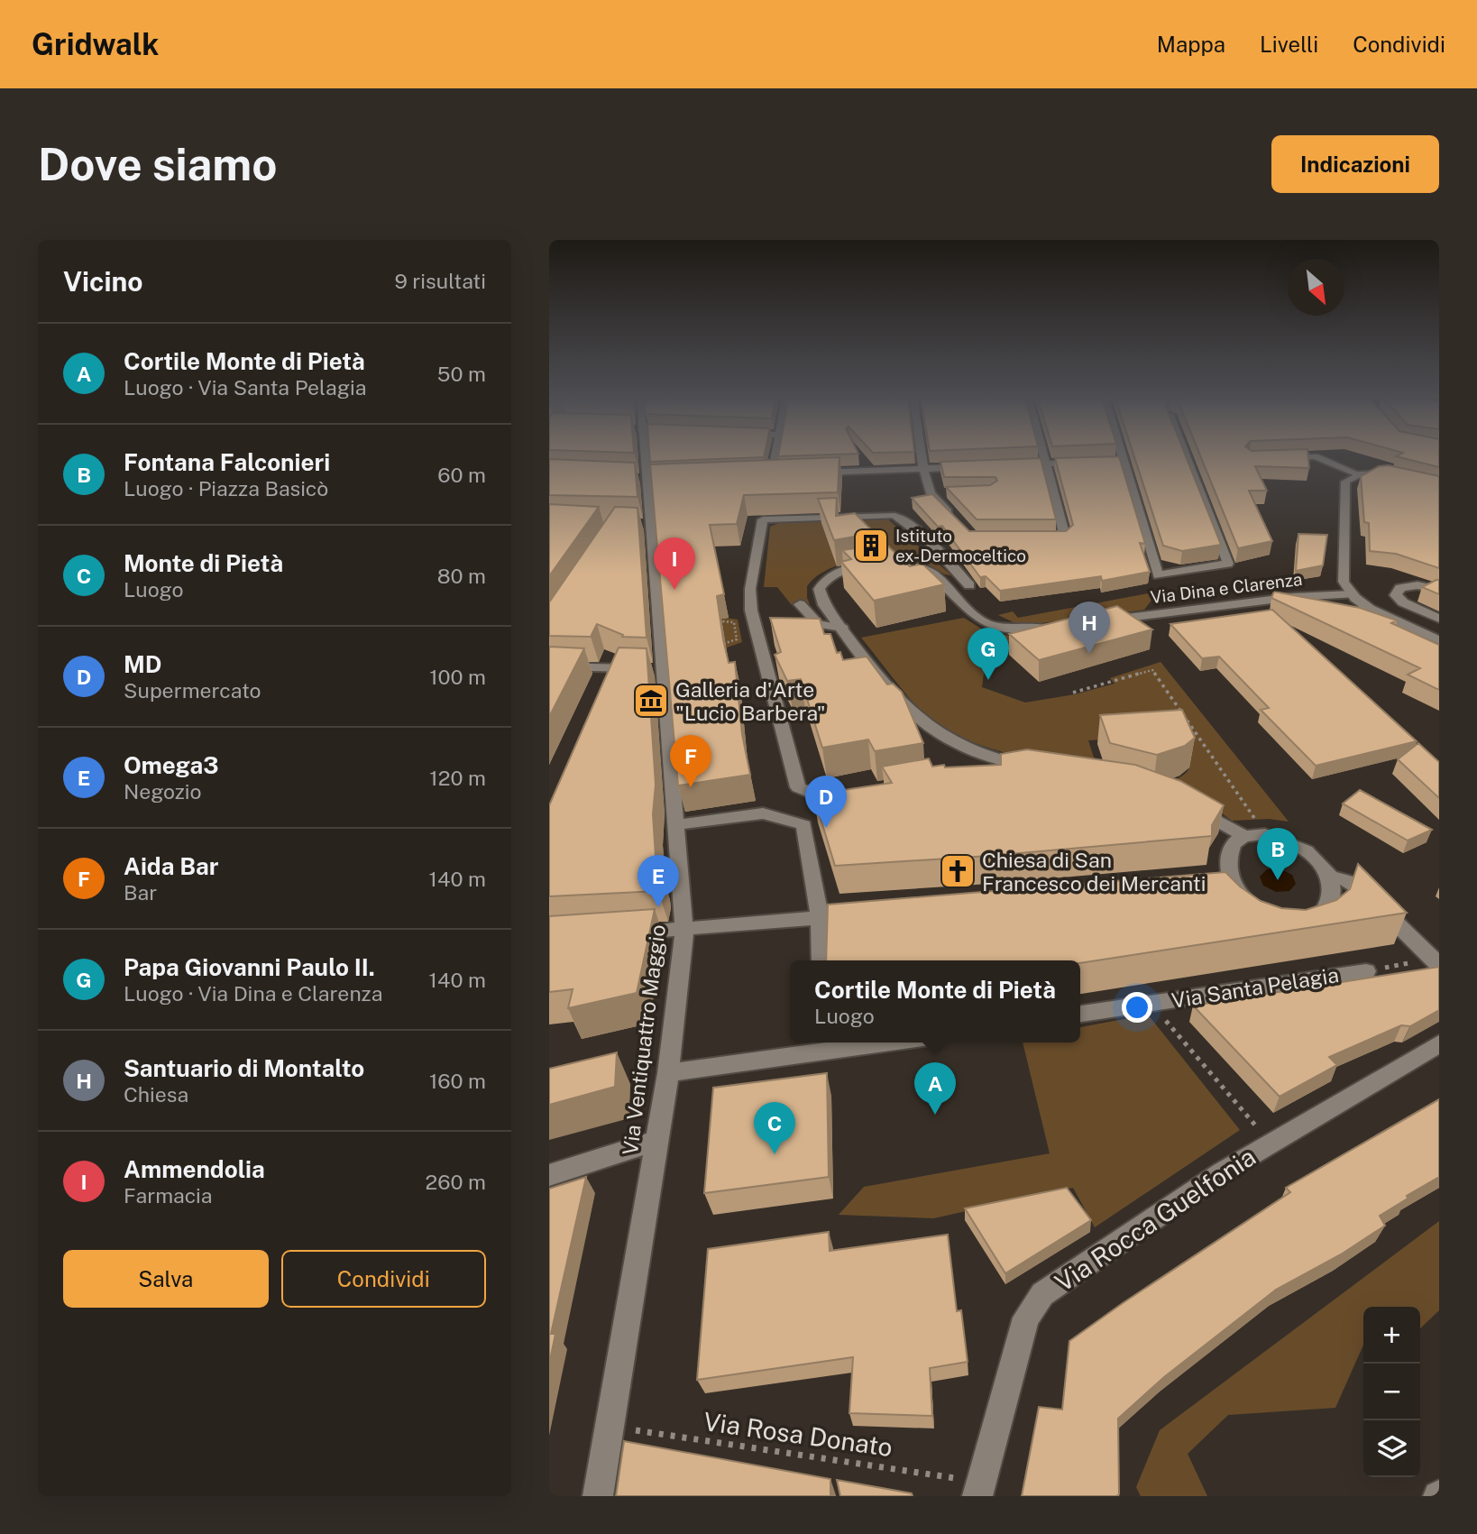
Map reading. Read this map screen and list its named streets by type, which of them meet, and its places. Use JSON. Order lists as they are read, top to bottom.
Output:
{
  "streets": {
    "street": [
      "Via Dina e Clarenza",
      "Via Santa Pelagia",
      "Via Ventiquattro Maggio",
      "Via Rocca Guelfonia"
    ],
    "path": ["Via Rosa Donato"]
  },
  "crossings": [
    ["Via Ventiquattro Maggio", "Via Rosa Donato"],
    ["Via Rocca Guelfonia", "Via Rosa Donato"]
  ],
  "places": {
    "building": ["Istituto ex-Dermoceltico"],
    "museum": ["Galleria d'Arte \"Lucio Barbera\""],
    "church": ["Chiesa di San Francesco dei Mercanti"]
  },
  "north": "bottom right",
  "page": {
    "header": "Gridwalk",
    "nav": ["Mappa", "Livelli", "Condividi"],
    "buttons": [
      "Indicazioni",
      ["Salva", "Condividi"]
    ],
    "title": "Dove siamo",
    "heading": ["Vicino", "9 risultati"],
    "list": [
      {
        "mark": "A",
        "name": "Cortile Monte di Pietà",
        "note": "Luogo · Via Santa Pelagia",
        "value": "50 m"
      },
      {
        "mark": "B",
        "name": "Fontana Falconieri",
        "note": "Luogo · Piazza Basicò",
        "value": "60 m"
      },
      {
        "mark": "C",
        "name": "Monte di Pietà",
        "note": "Luogo",
        "value": "80 m"
      },
      {
        "mark": "D",
        "name": "MD",
        "note": "Supermercato",
        "value": "100 m"
      },
      {
        "mark": "E",
        "name": "Omega3",
        "note": "Negozio",
        "value": "120 m"
      },
      {
        "mark": "F",
        "name": "Aida Bar",
        "note": "Bar",
        "value": "140 m"
      },
      {
        "mark": "G",
        "name": "Papa Giovanni Paulo II.",
        "note": "Luogo · Via Dina e Clarenza",
        "value": "140 m"
      },
      {
        "mark": "H",
        "name": "Santuario di Montalto",
        "note": "Chiesa",
        "value": "160 m"
      },
      {
        "mark": "I",
        "name": "Ammendolia",
        "note": "Farmacia",
        "value": "260 m"
      }
    ],
    "pins": [
      "I",
      "H",
      "G",
      "F",
      "D",
      "B",
      "E",
      "A",
      "C"
    ],
    "popup": ["Cortile Monte di Pietà", "Luogo"],
    "map_buttons": ["+", "−"]
  }
}
